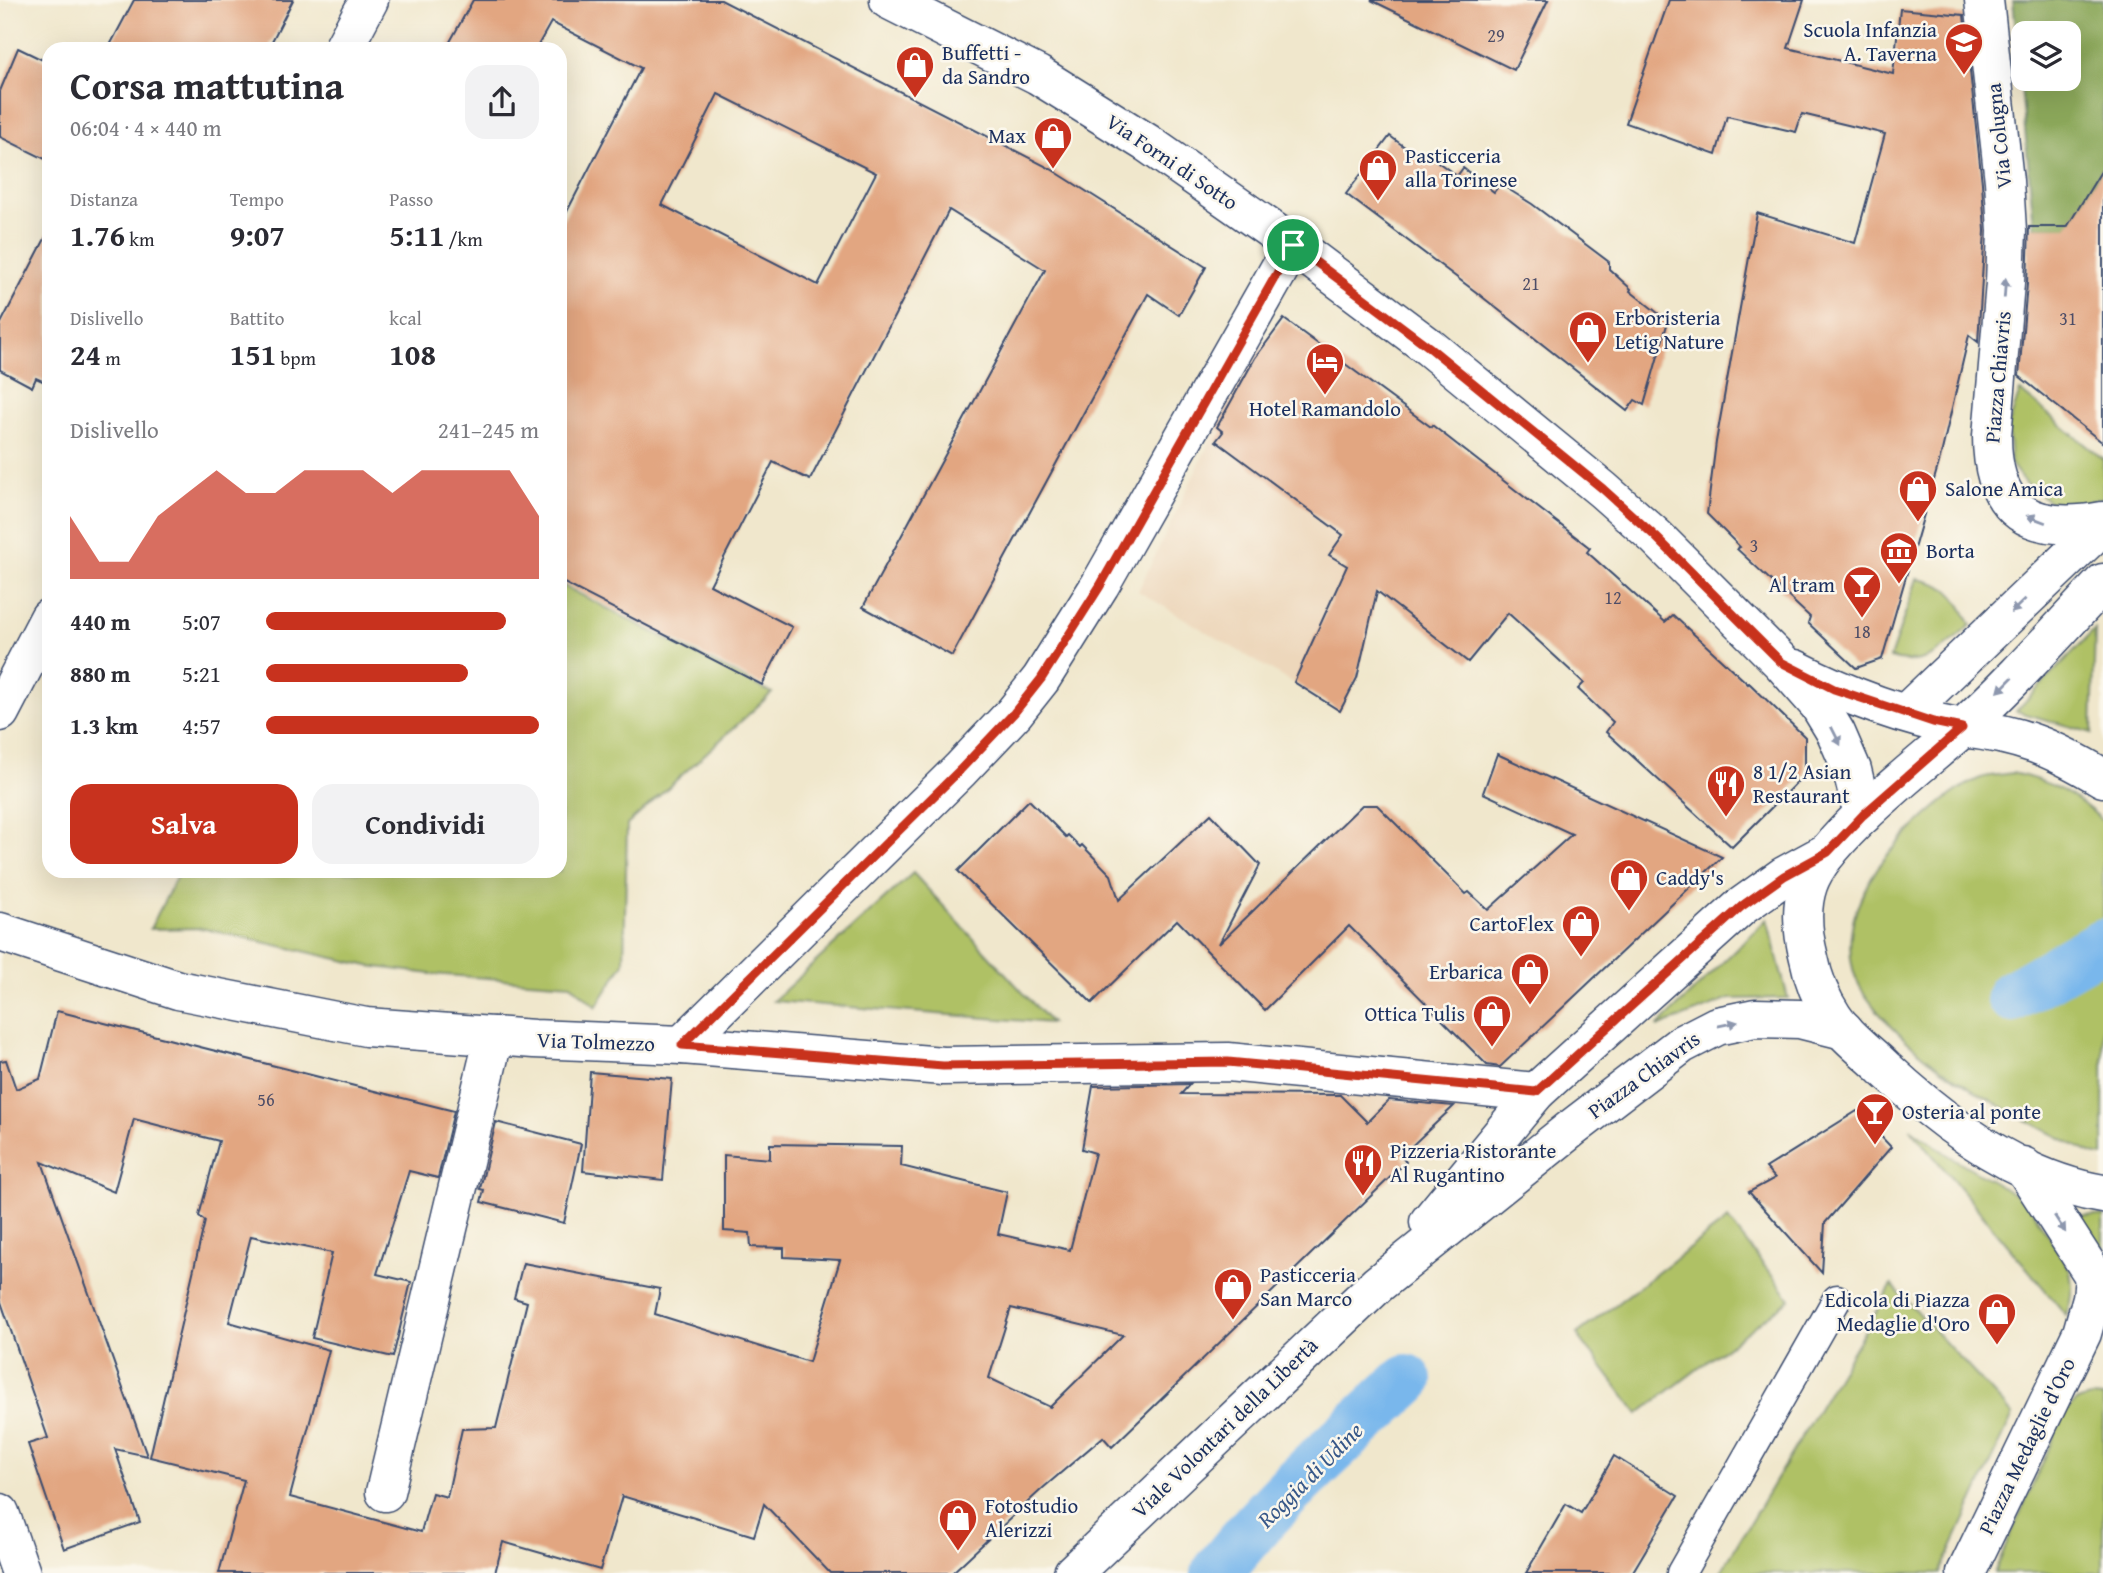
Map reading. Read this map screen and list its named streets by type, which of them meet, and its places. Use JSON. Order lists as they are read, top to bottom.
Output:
{
  "streets": {
    "street": [
      "Via Colugna",
      "Via Forni di Sotto",
      "Piazza Chiavris",
      "Via Tolmezzo",
      "Viale Volontari della Libertà",
      "Piazza Medaglie d'Oro"
    ]
  },
  "crossings": [
    ["Via Colugna", "Piazza Chiavris"],
    ["Via Forni di Sotto", "Piazza Chiavris"],
    ["Piazza Chiavris", "Via Tolmezzo"],
    ["Piazza Chiavris", "Viale Volontari della Libertà"],
    ["Piazza Chiavris", "Piazza Medaglie d'Oro"],
    ["Via Tolmezzo", "Viale Volontari della Libertà"]
  ],
  "water": ["Roggia di Udine"],
  "places": {
    "school or university": ["Scuola Infanzia A. Taverna"],
    "shop": [
      "Buffetti - da Sandro",
      "Max",
      "Pasticceria alla Torinese",
      "Erboristeria Letig Nature",
      "Salone Amica",
      "Caddy's",
      "CartoFlex",
      "Erbarica",
      "Ottica Tulis",
      "Pasticceria San Marco",
      "Edicola di Piazza Medaglie d'Oro",
      "Fotostudio Alerizzi"
    ],
    "hotel": ["Hotel Ramandolo"],
    "museum": ["Borta"],
    "bar": ["Al tram", "Osteria al ponte"],
    "restaurant": ["8 1/2 Asian Restaurant", "Pizzeria Ristorante Al Rugantino"]
  },
  "house_numbers": [
    "29",
    "21",
    "31",
    "3",
    "12",
    "18",
    "56"
  ],
  "page": {
    "heading": ["Corsa mattutina", "06:04 · 4 × 440 m"],
    "stats": [
      ["Distanza", "1.76 km"],
      ["Tempo", "9:07"],
      ["Passo", "5:11 /km"],
      ["Dislivello", "24 m"],
      ["Battito", "151 bpm"],
      ["kcal", "108"]
    ],
    "chart": ["Dislivello", "241–245 m"],
    "list": [
      {
        "name": "440 m",
        "note": "5:07"
      },
      {
        "name": "880 m",
        "note": "5:21"
      },
      {
        "name": "1.3 km",
        "note": "4:57"
      }
    ],
    "buttons": ["Salva", "Condividi"]
  }
}
